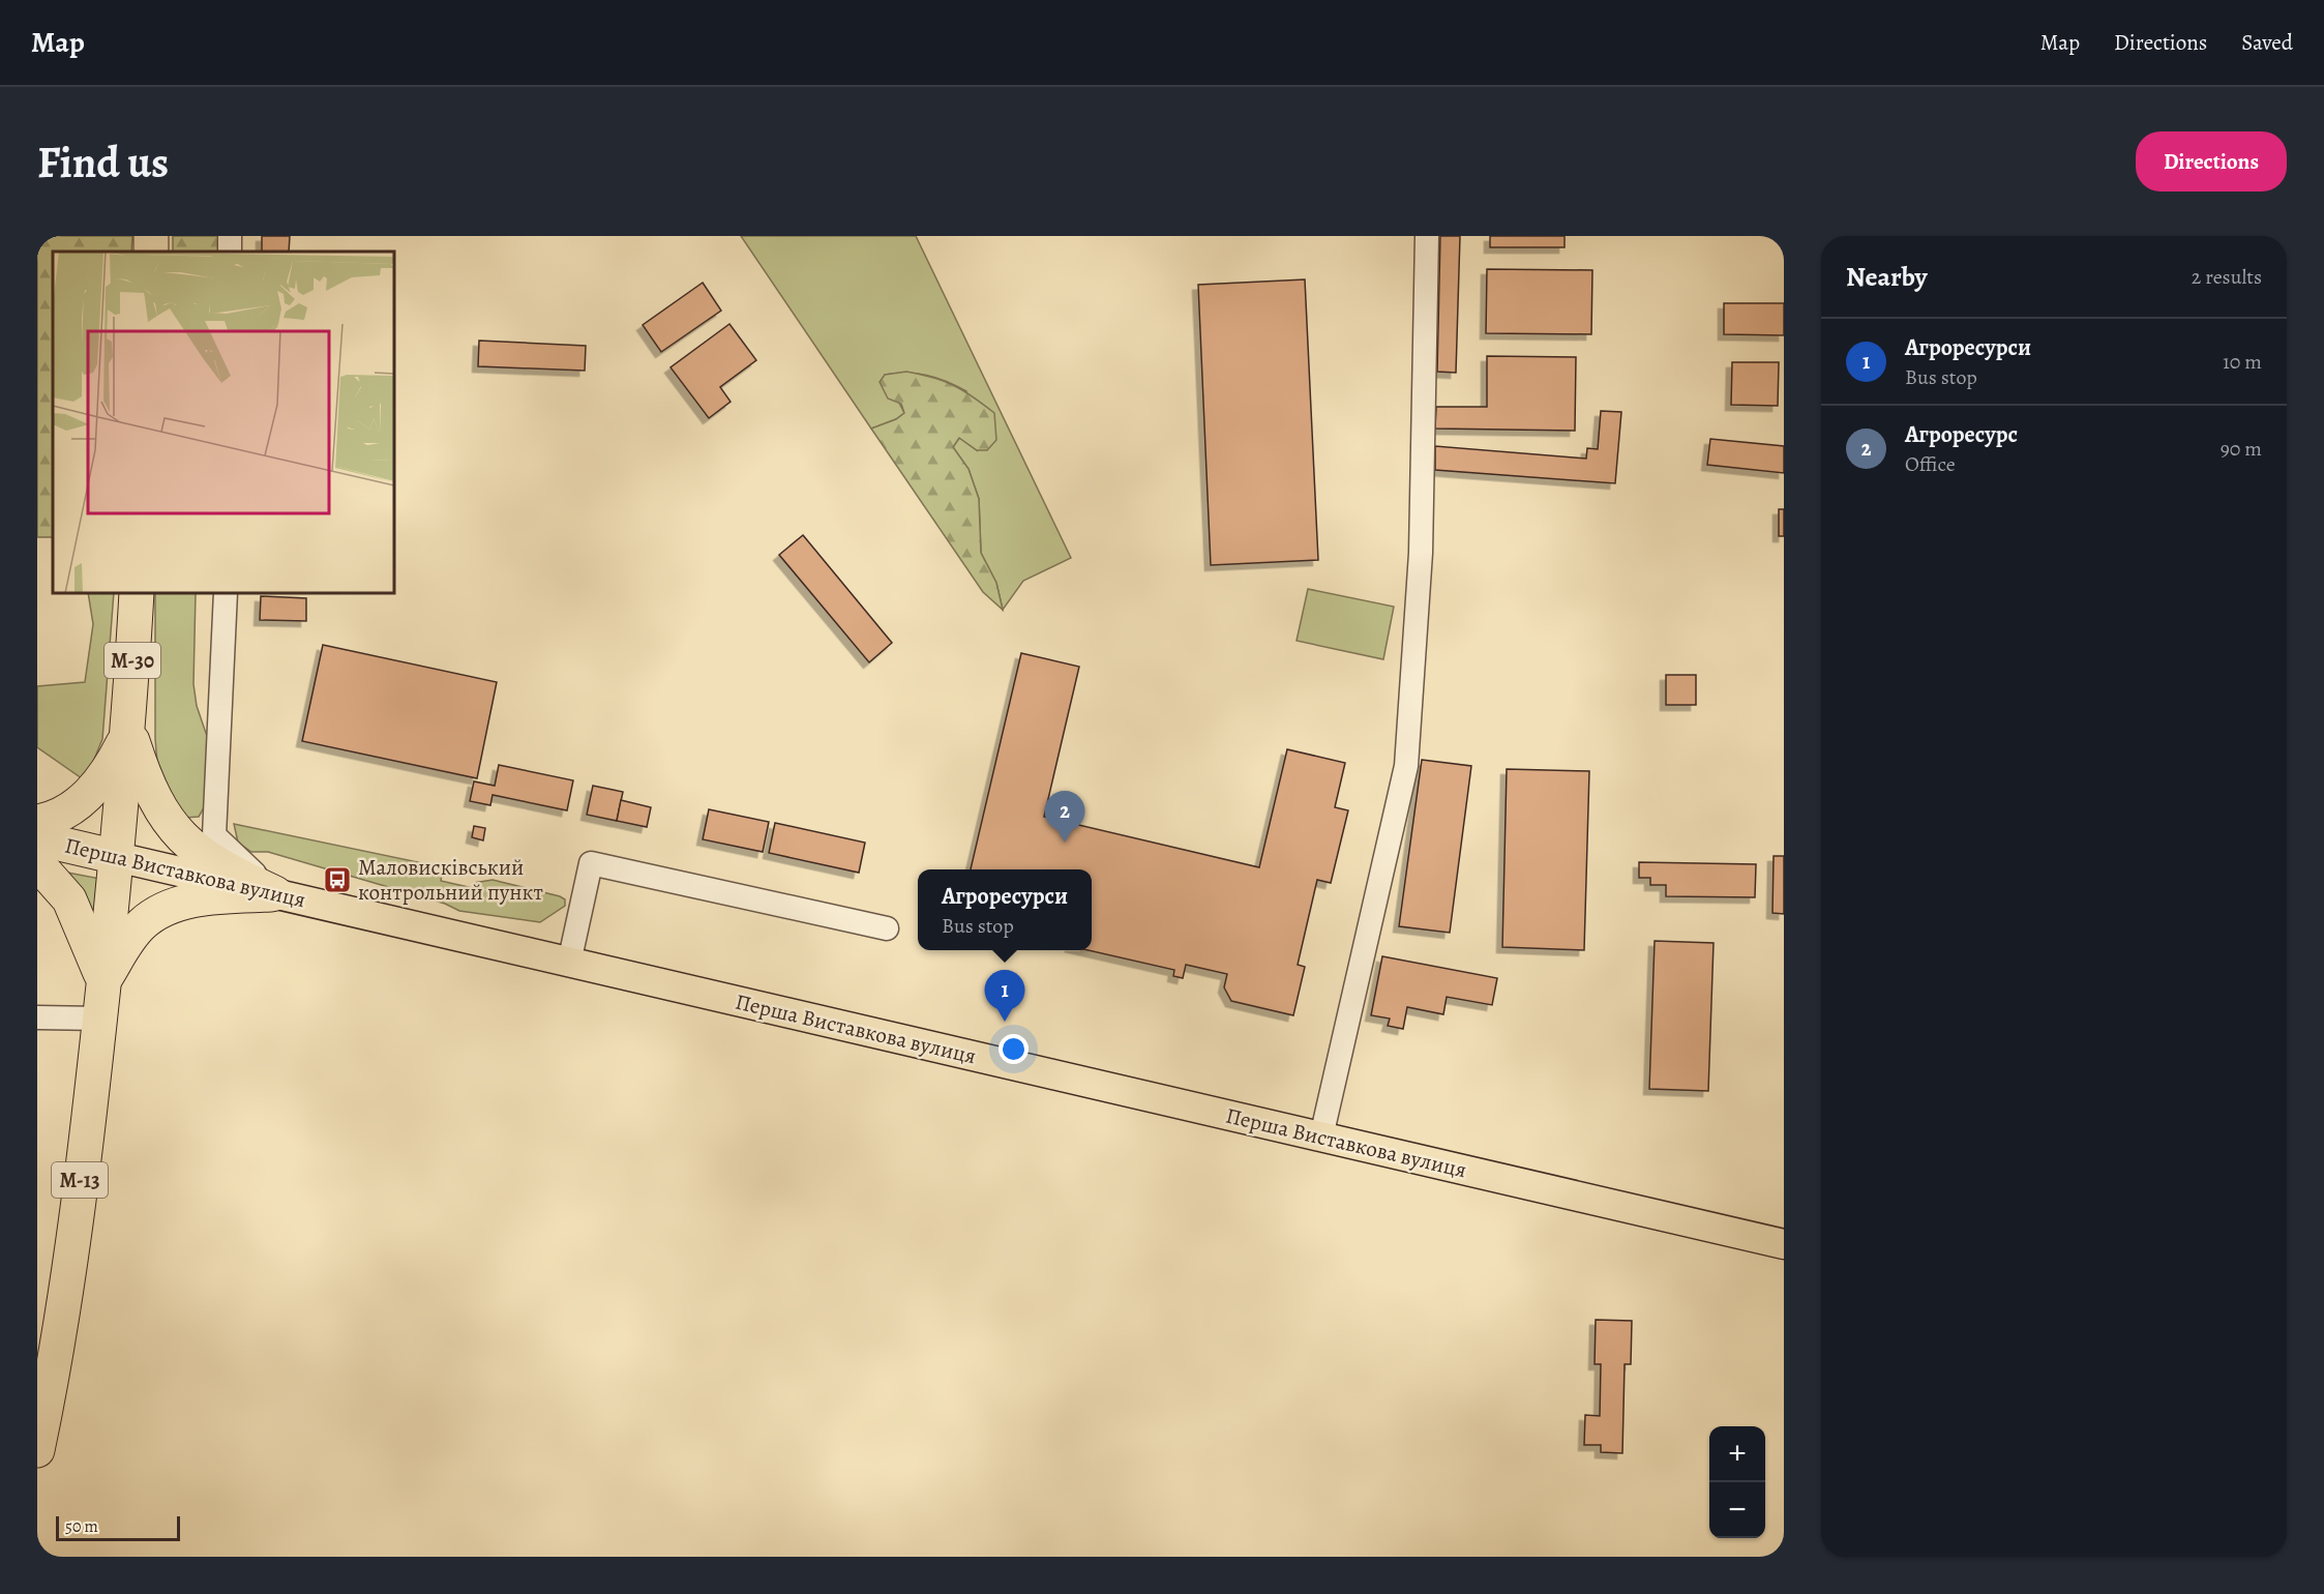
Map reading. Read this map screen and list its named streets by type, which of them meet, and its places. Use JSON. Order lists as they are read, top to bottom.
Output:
{
  "streets": {
    "highway": ["М-30", "Перша Виставкова вулиця", "М-13"]
  },
  "crossings": [
    ["М-30", "Перша Виставкова вулиця"],
    ["М-30", "М-13"],
    ["Перша Виставкова вулиця", "М-13"]
  ],
  "places": {
    "bus stop": ["Маловисківський контрольний пункт"]
  },
  "scale_bar": "50 m",
  "page": {
    "header": "Map",
    "nav": ["Map", "Directions", "Saved"],
    "buttons": "Directions",
    "title": "Find us",
    "heading": ["Nearby", "2 results"],
    "list": [
      {
        "mark": "1",
        "name": "Агроресурси",
        "note": "Bus stop",
        "value": "10 m"
      },
      {
        "mark": "2",
        "name": "Агроресурс",
        "note": "Office",
        "value": "90 m"
      }
    ],
    "pins": ["2", "1"],
    "popup": ["Агроресурси", "Bus stop"],
    "map_buttons": ["+", "−"],
    "scale": "50 m"
  }
}
